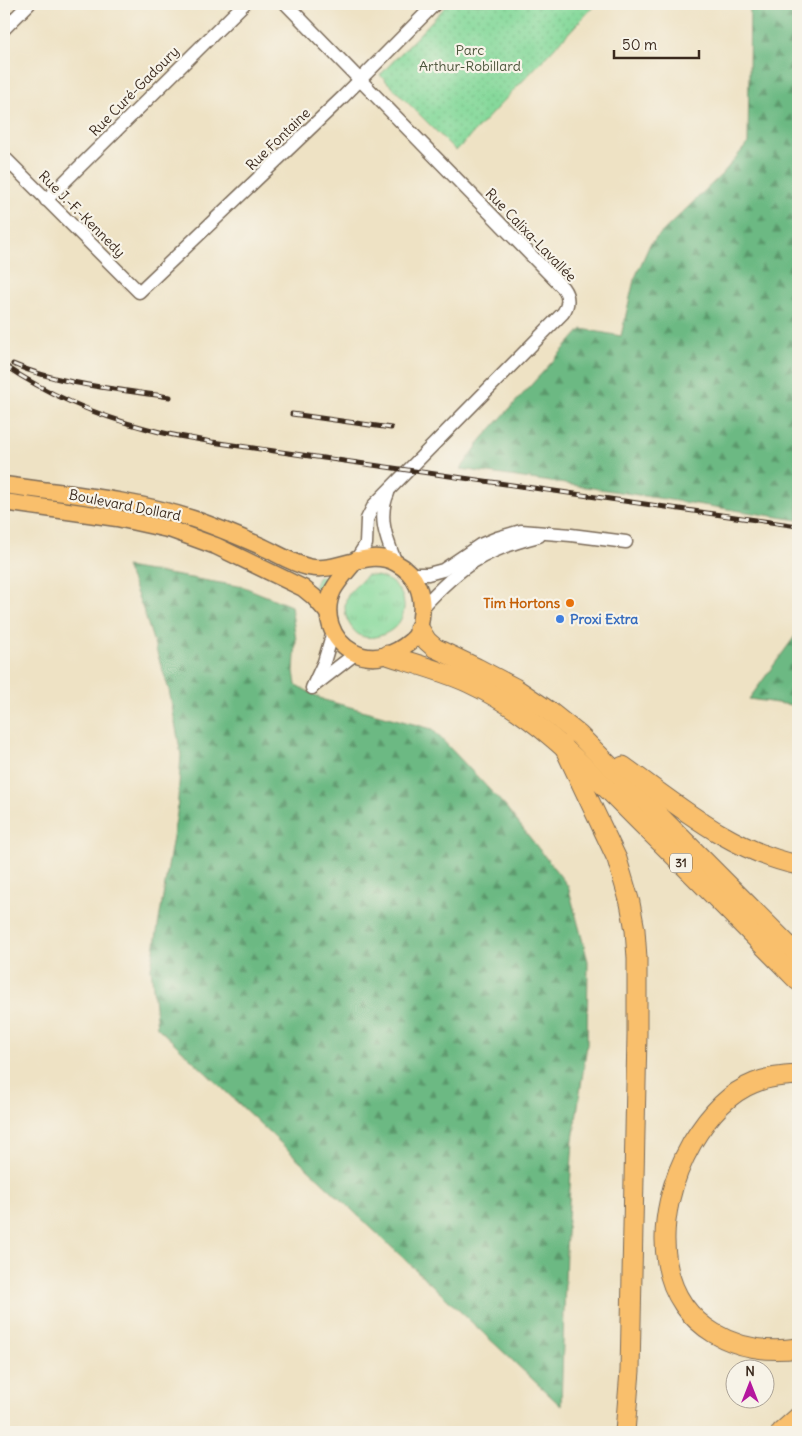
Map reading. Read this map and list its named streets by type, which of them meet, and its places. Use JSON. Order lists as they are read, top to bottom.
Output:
{
  "streets": {
    "highway": ["31"],
    "main road": ["Boulevard Dollard"],
    "street": [
      "Rue Curé-Gadoury",
      "Rue Fontaine",
      "Rue J.-F.-Kennedy",
      "Rue Calixa-Lavallée"
    ]
  },
  "crossings": [
    ["Rue Curé-Gadoury", "Rue J.-F.-Kennedy"],
    ["Rue Fontaine", "Rue J.-F.-Kennedy"],
    ["Rue Fontaine", "Rue Calixa-Lavallée"],
    ["Rue Calixa-Lavallée", "Boulevard Dollard"],
    ["Rue Calixa-Lavallée", "31"],
    ["Boulevard Dollard", "31"]
  ],
  "parks": ["Parc Arthur-Robillard"],
  "places": ["Tim Hortons", "Proxi Extra"],
  "scale_bar": "50 m",
  "north": "top"
}
